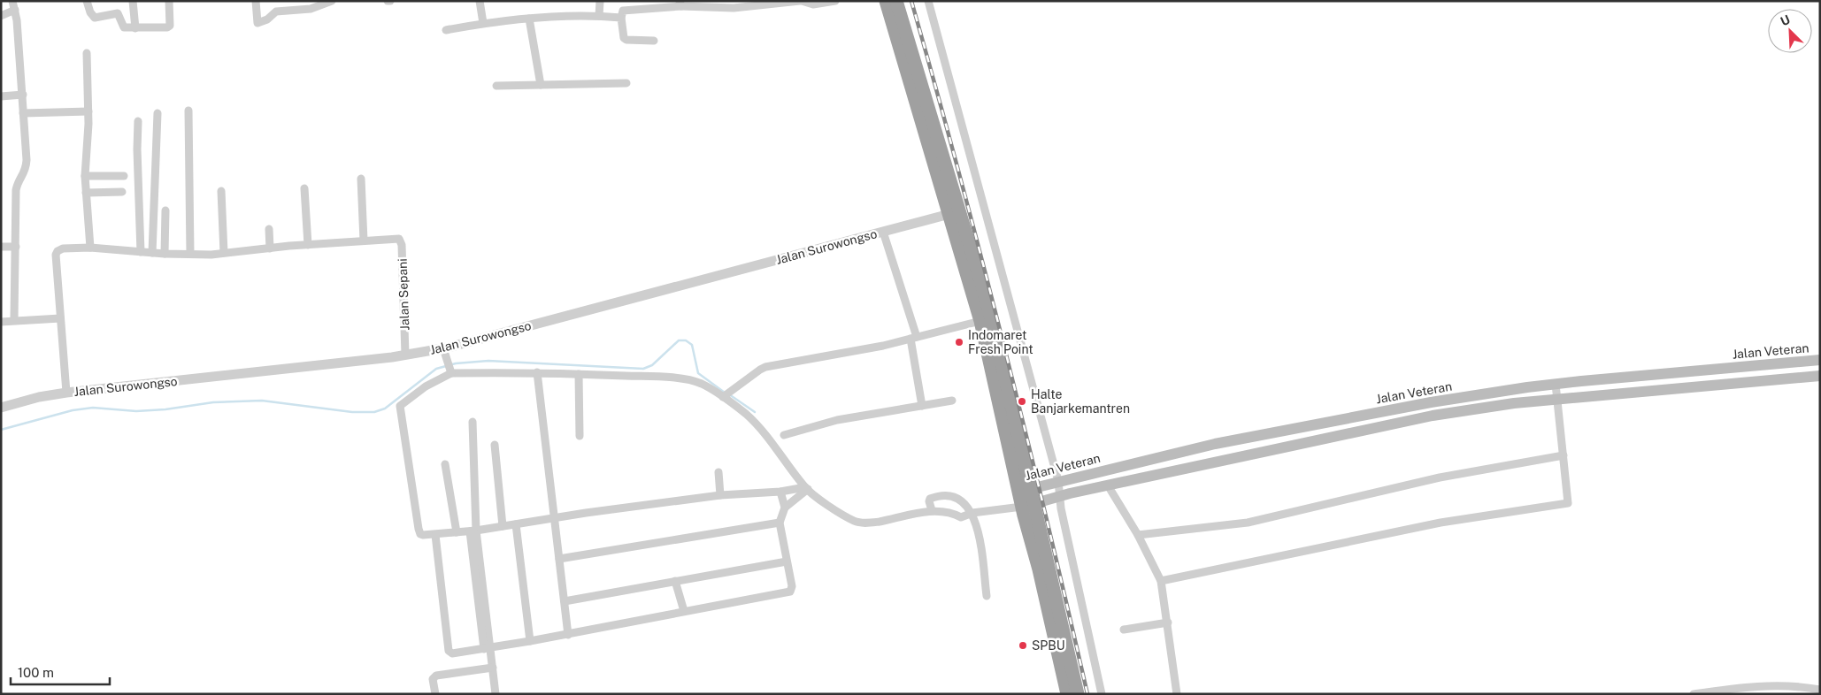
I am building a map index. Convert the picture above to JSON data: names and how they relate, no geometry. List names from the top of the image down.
{
  "streets": {
    "main road": ["Jalan Veteran"],
    "street": ["Jalan Surowongso", "Jalan Sepani"]
  },
  "crossings": [
    ["Jalan Surowongso", "Jalan Sepani"]
  ],
  "places": ["Indomaret Fresh Point", "Halte Banjarkemantren", "SPBU"],
  "scale_bar": "100 m",
  "north": "top left"
}
